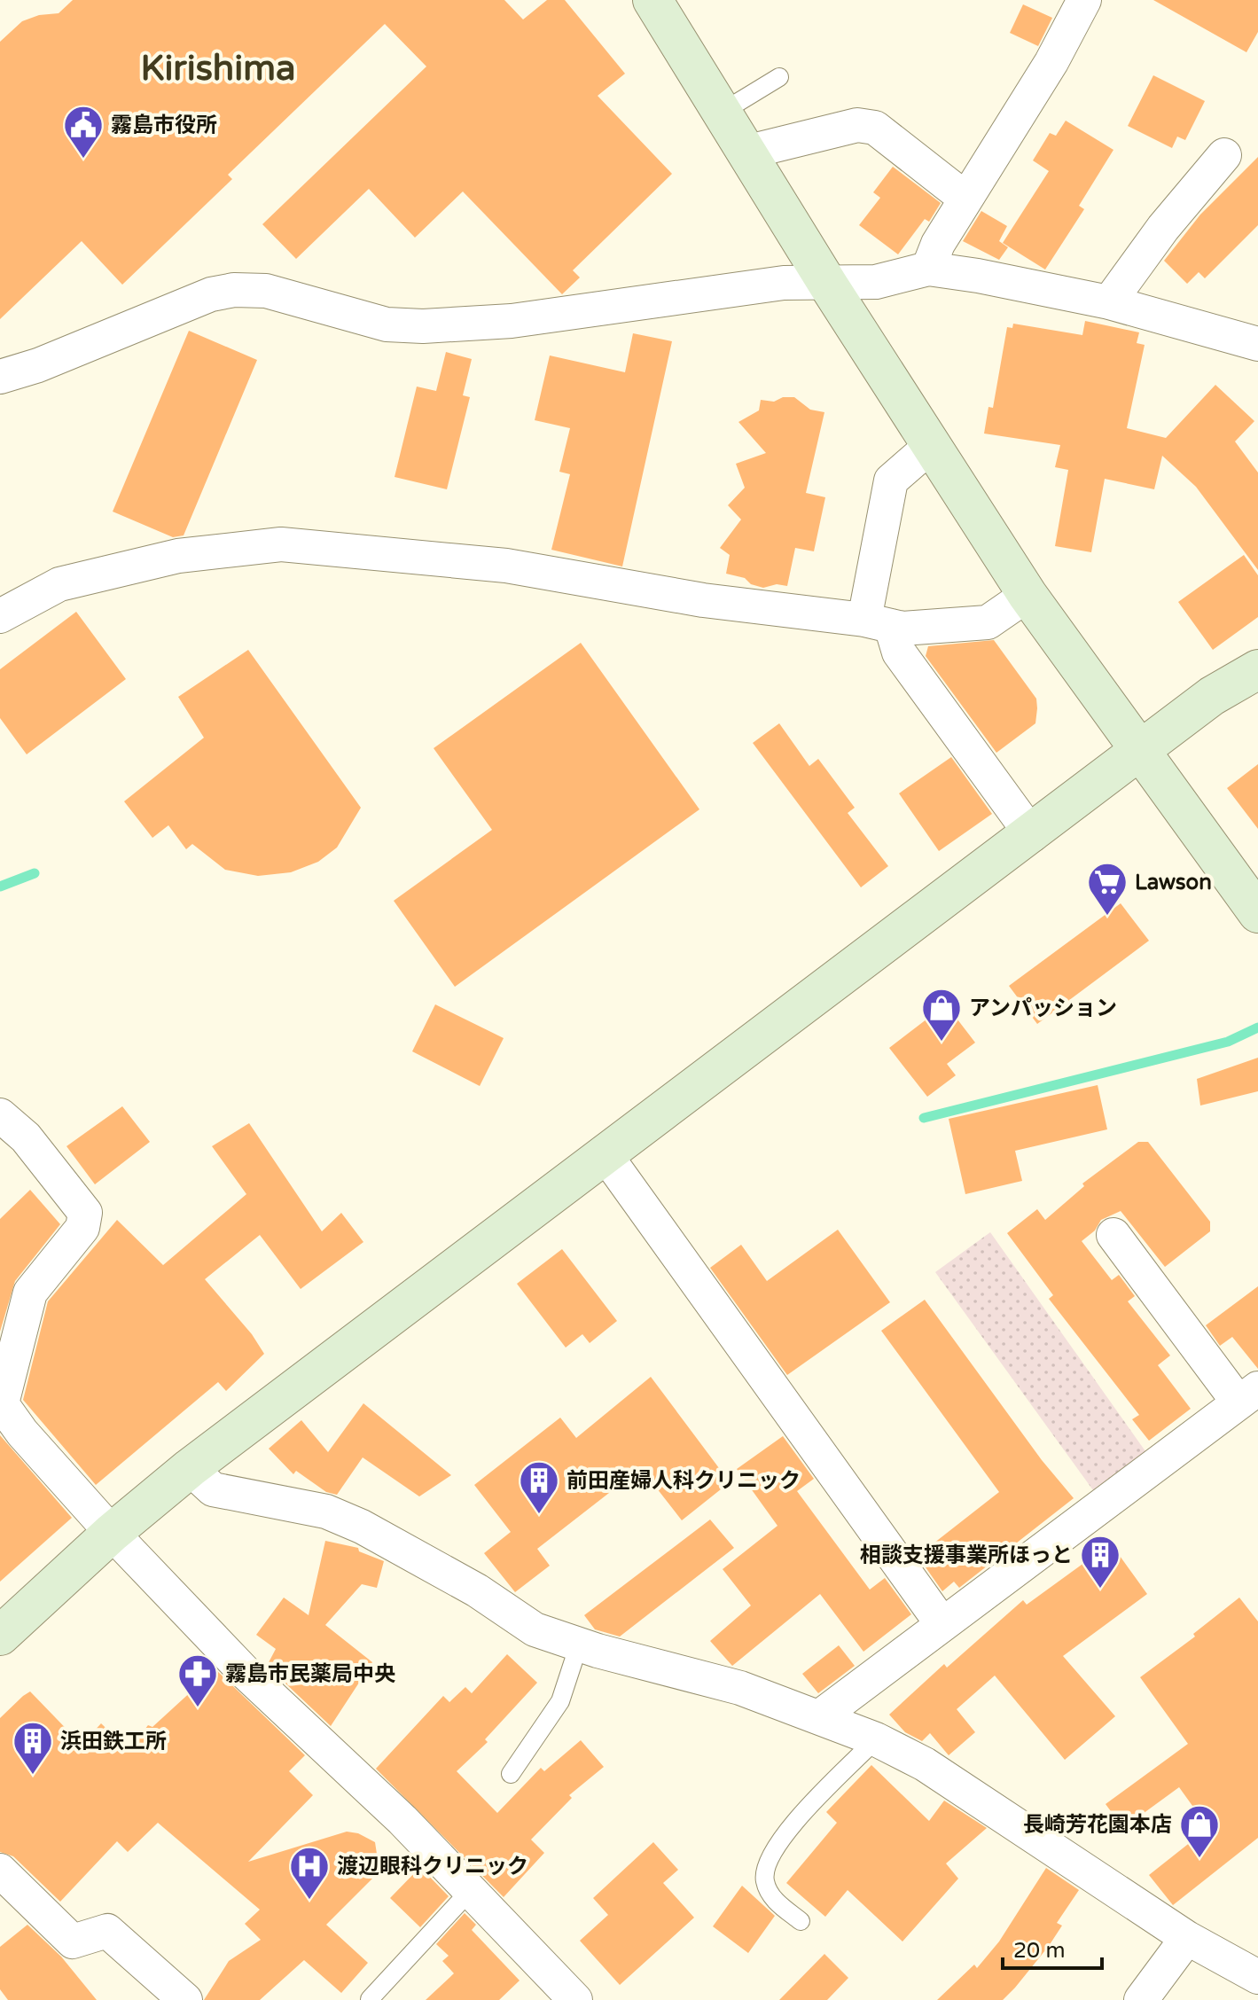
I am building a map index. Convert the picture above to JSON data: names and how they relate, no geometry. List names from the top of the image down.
{
  "districts": ["Kirishima"],
  "places": {
    "public building": ["霧島市役所"],
    "supermarket": ["Lawson"],
    "shop": ["アンパッション", "長崎芳花園本店"],
    "building": ["前田産婦人科クリニック", "相談支援事業所ほっと", "浜田鉄工所"],
    "pharmacy": ["霧島市民薬局中央"],
    "hospital": ["渡辺眼科クリニック"]
  },
  "scale_bar": "20 m"
}
